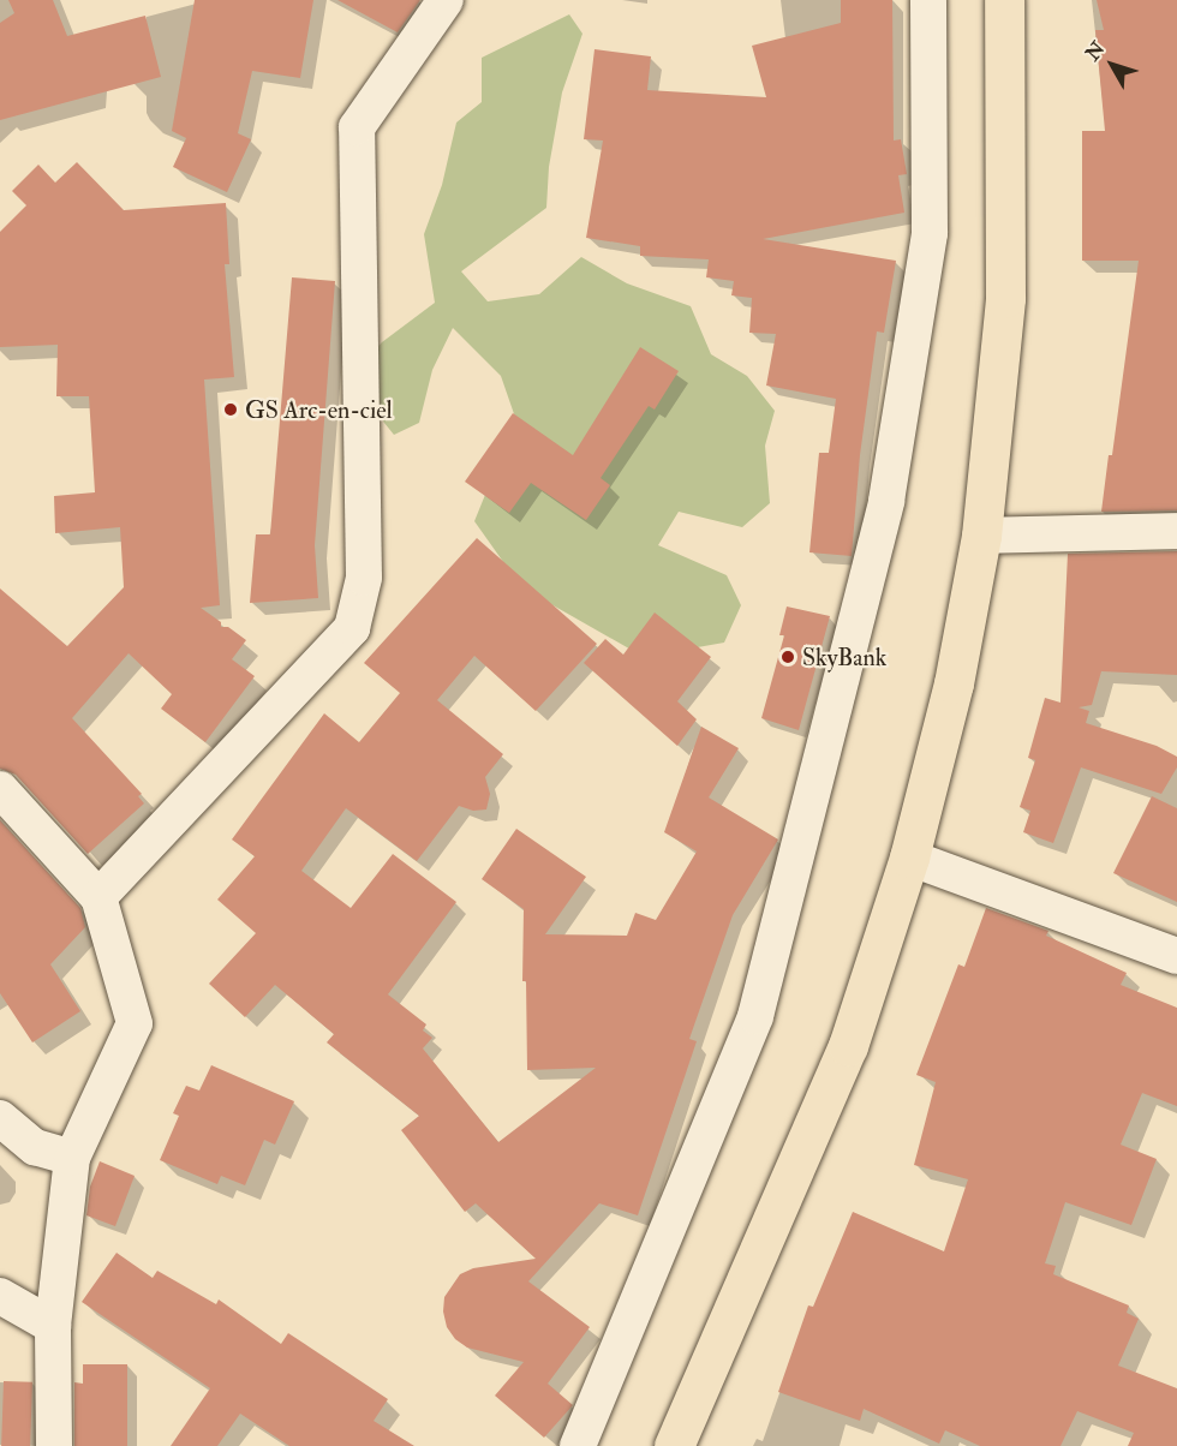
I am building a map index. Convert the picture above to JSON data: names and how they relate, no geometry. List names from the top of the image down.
{
  "places": ["GS Arc-en-ciel", "SkyBank"],
  "north": "top left"
}
